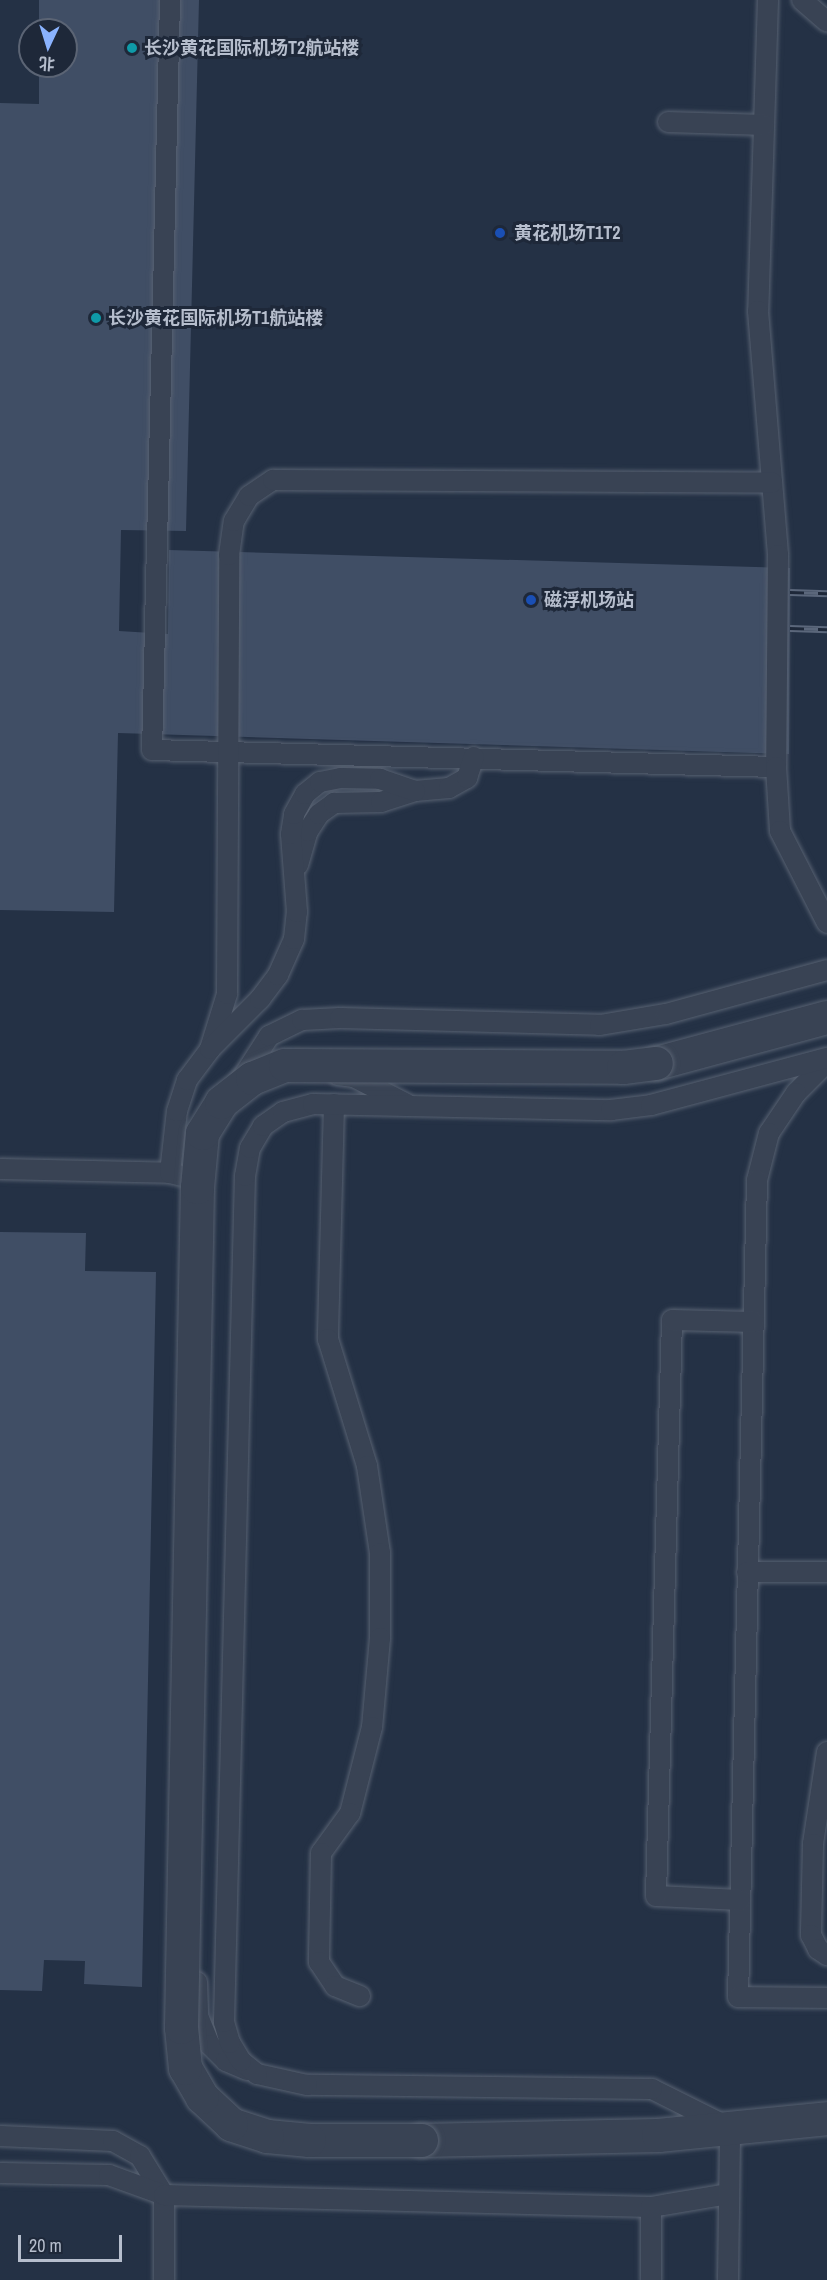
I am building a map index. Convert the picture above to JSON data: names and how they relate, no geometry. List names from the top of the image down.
{
  "places": [
    "长沙黄花国际机场T2航站楼",
    "黄花机场T1T2",
    "长沙黄花国际机场T1航站楼",
    "磁浮机场站"
  ],
  "scale_bar": "20 m",
  "north": "bottom"
}
